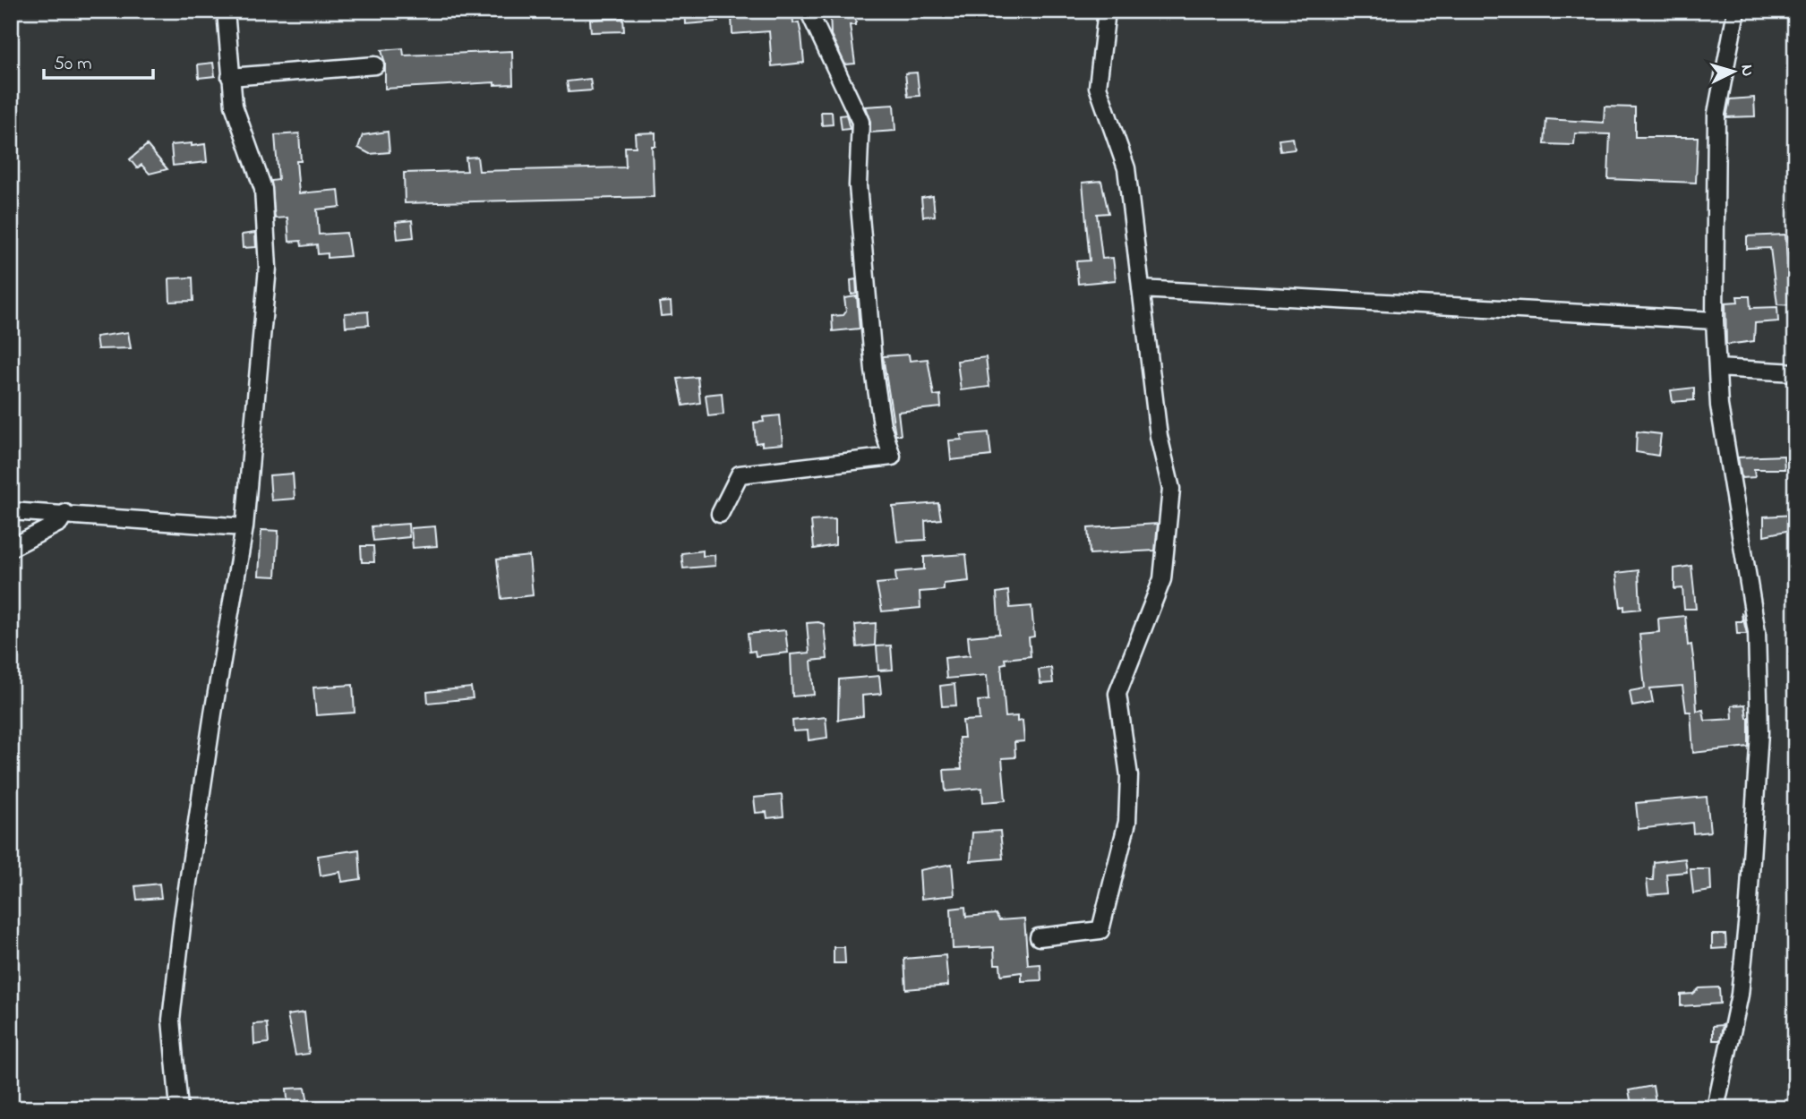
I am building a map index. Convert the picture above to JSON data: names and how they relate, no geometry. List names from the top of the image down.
{
  "scale_bar": "50 m",
  "north": "right"
}
